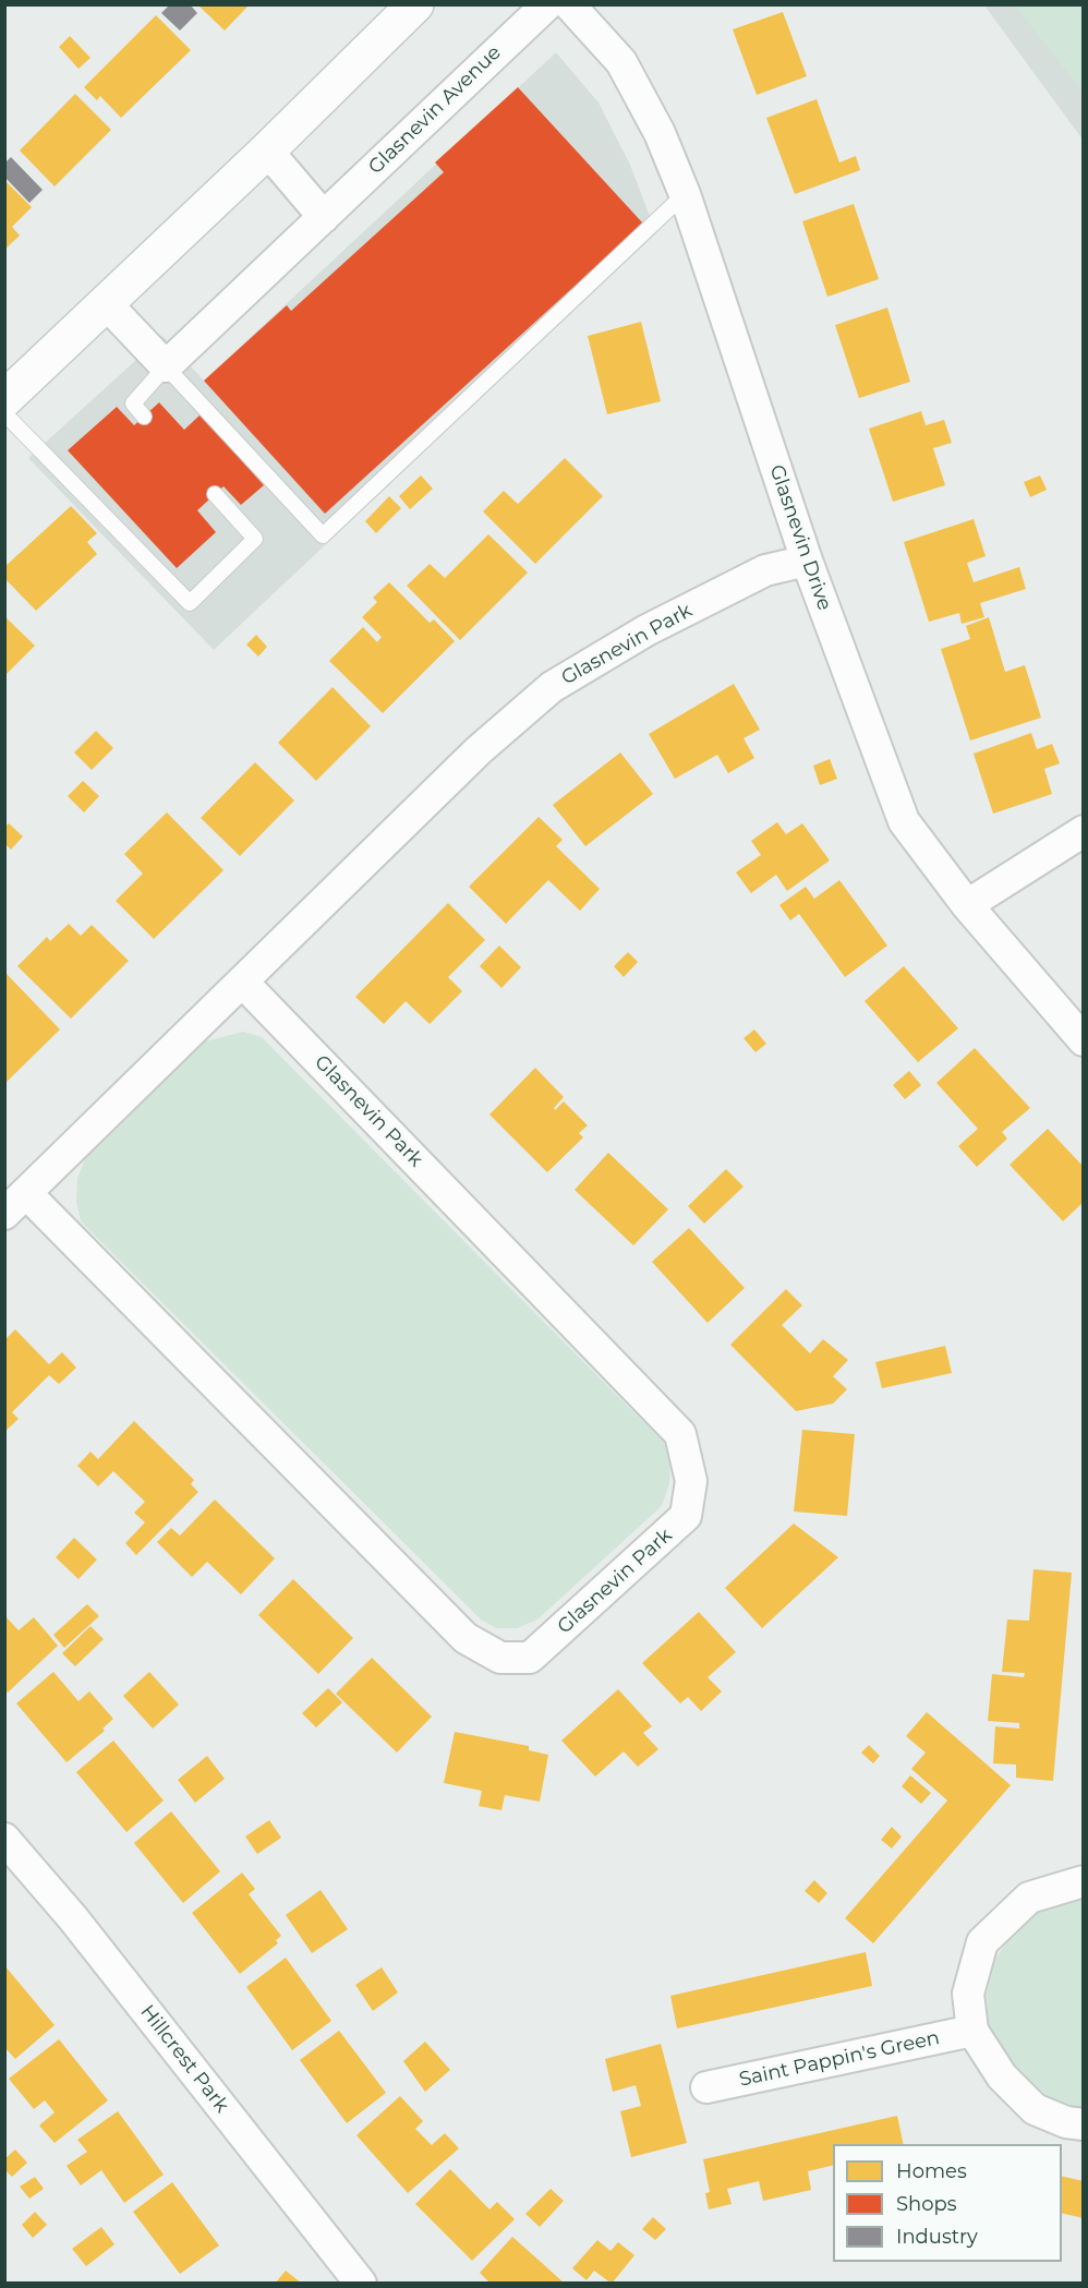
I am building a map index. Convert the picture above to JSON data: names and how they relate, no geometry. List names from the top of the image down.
{
  "streets": {
    "street": [
      "Glasnevin Avenue",
      "Glasnevin Drive",
      "Glasnevin Park",
      "Hillcrest Park",
      "Saint Pappin's Green"
    ]
  },
  "crossings": [
    ["Glasnevin Drive", "Glasnevin Park"]
  ],
  "legend": ["Homes", "Shops", "Industry"]
}
